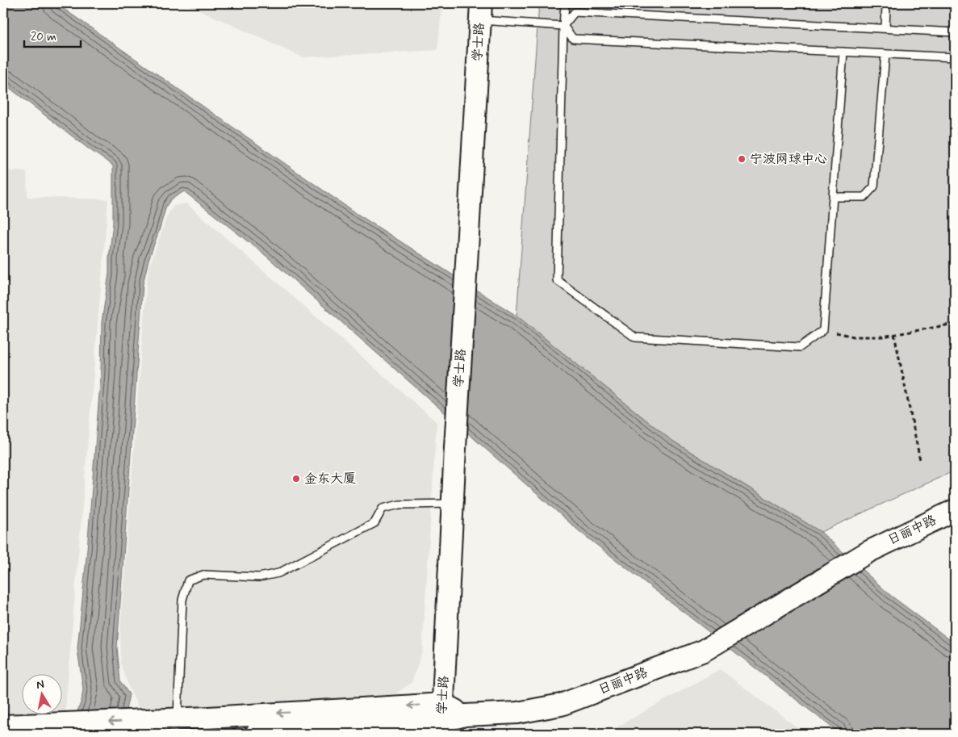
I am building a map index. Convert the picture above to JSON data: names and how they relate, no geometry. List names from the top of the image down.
{
  "streets": {
    "main road": ["学士路", "日丽中路"]
  },
  "crossings": [
    ["学士路", "日丽中路"]
  ],
  "places": ["宁波网球中心", "金东大厦"],
  "scale_bar": "20 m",
  "north": "top"
}
